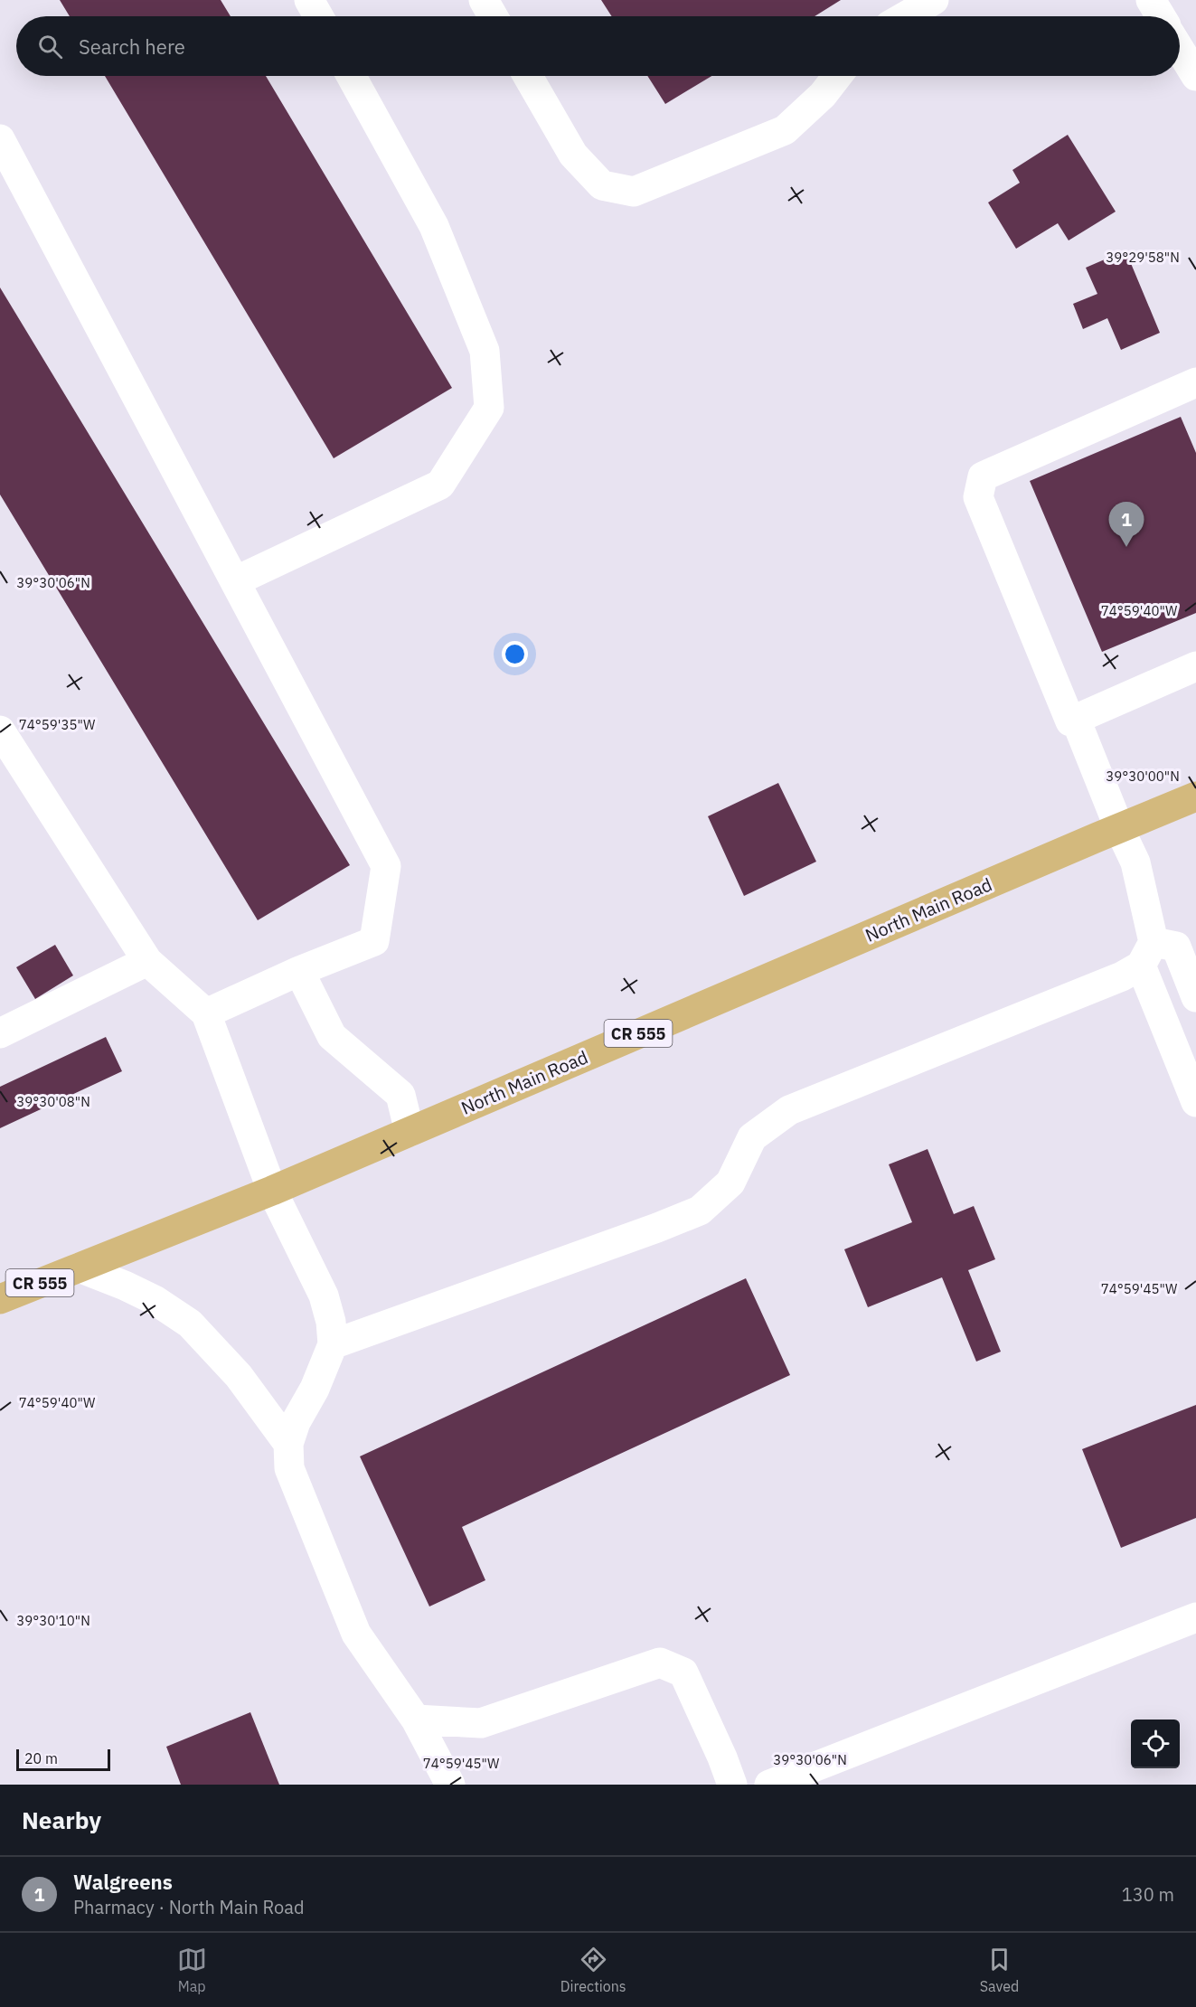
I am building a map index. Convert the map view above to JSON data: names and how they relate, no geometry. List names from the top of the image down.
{
  "streets": {
    "main road": ["North Main Road", "CR 555"]
  },
  "scale_bar": "20 m",
  "page": {
    "search": "Search here",
    "pins": "1",
    "scale": "20 m",
    "heading": "Nearby",
    "list": [
      {
        "mark": "1",
        "name": "Walgreens",
        "note": "Pharmacy · North Main Road",
        "value": "130 m"
      }
    ],
    "nav": ["Map", "Directions", "Saved"]
  },
  "coordinates": [
    "39°29'58\"N",
    "39°30'06\"N",
    "74°59'40\"W",
    "74°59'35\"W",
    "39°30'00\"N",
    "39°30'08\"N",
    "74°59'45\"W",
    "39°30'10\"N"
  ]
}
